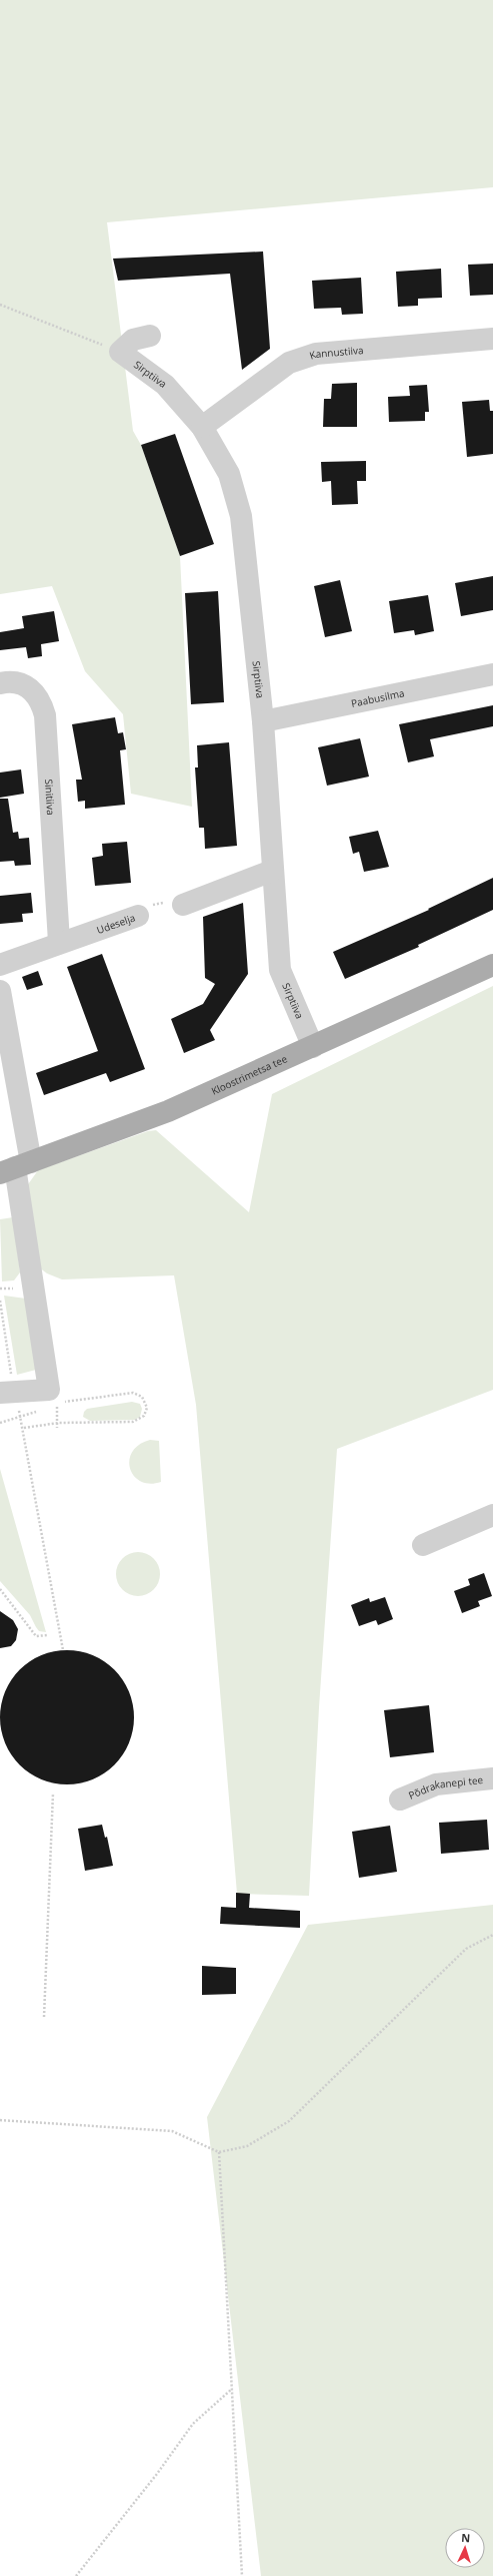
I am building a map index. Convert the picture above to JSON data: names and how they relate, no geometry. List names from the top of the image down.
{
  "streets": {
    "main road": ["Kloostrimetsa tee"],
    "street": [
      "Kannustiiva",
      "Sirptiiva",
      "Paabusilma",
      "Sinitiiva",
      "Udeselja",
      "Põdrakanepi tee"
    ]
  },
  "crossings": [
    ["Kannustiiva", "Sirptiiva"],
    ["Sirptiiva", "Paabusilma"],
    ["Sirptiiva", "Kloostrimetsa tee"],
    ["Sinitiiva", "Udeselja"]
  ],
  "north": "top"
}
